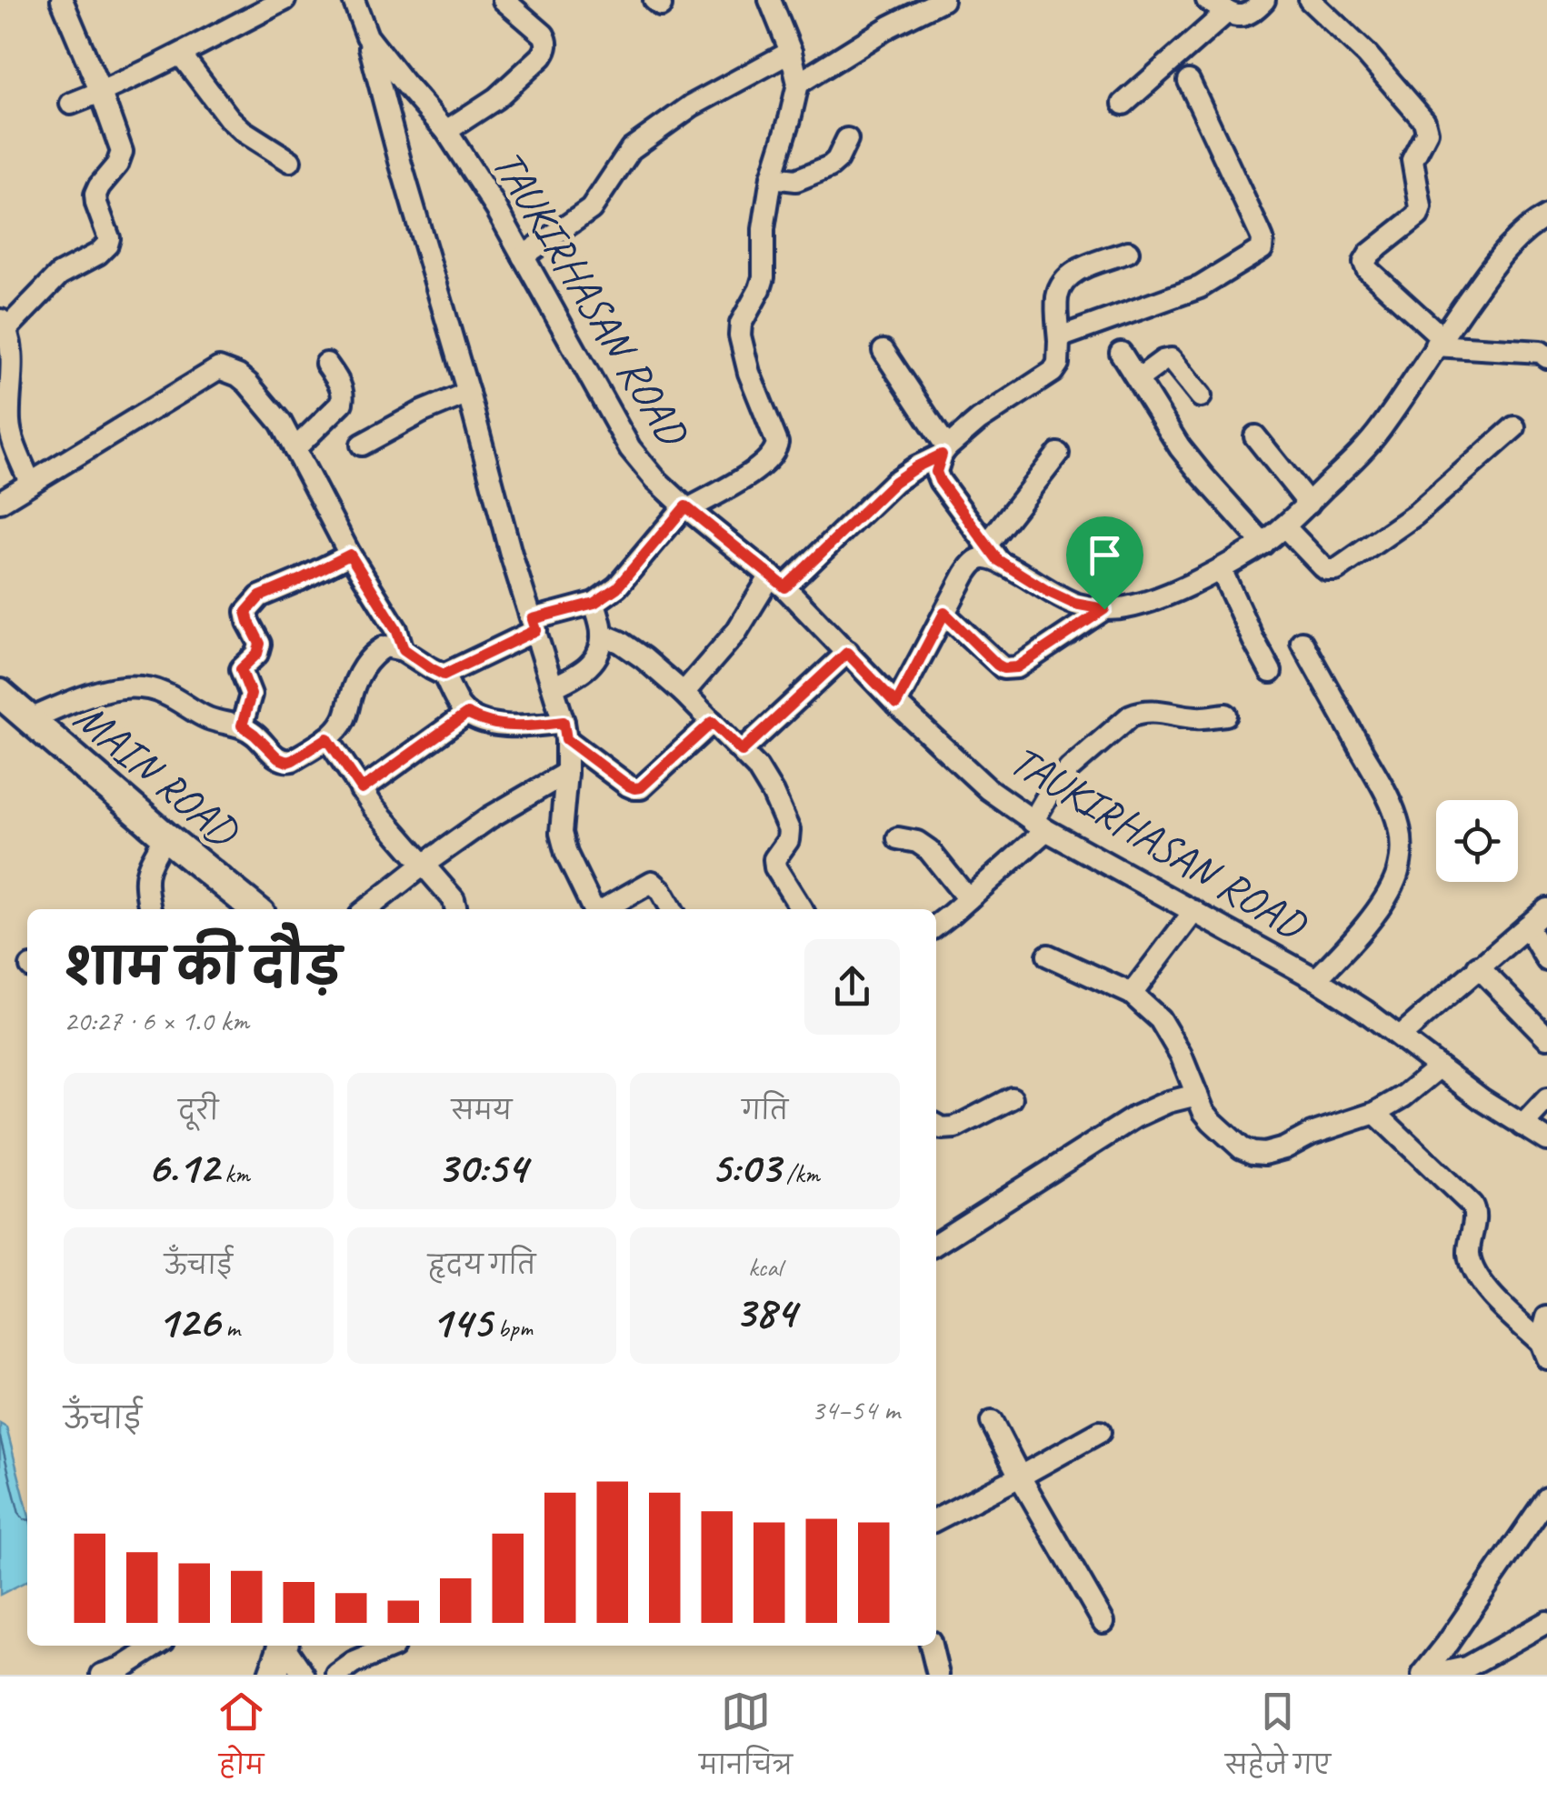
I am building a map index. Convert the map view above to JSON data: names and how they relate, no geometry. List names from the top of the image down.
{
  "streets": {
    "main road": ["MAIN ROAD"],
    "street": ["TAUKIRHASAN ROAD"]
  },
  "page": {
    "heading": ["शाम की दौड़", "20:27 · 6 × 1.0 km"],
    "stats": [
      ["दूरी", "6.12 km"],
      ["समय", "30:54"],
      ["गति", "5:03 /km"],
      ["ऊँचाई", "126 m"],
      ["हृदय गति", "145 bpm"],
      ["kcal", "384"]
    ],
    "chart": ["ऊँचाई", "34–54 m"],
    "tabs": ["होम", "मानचित्र", "सहेजे गए"]
  }
}
